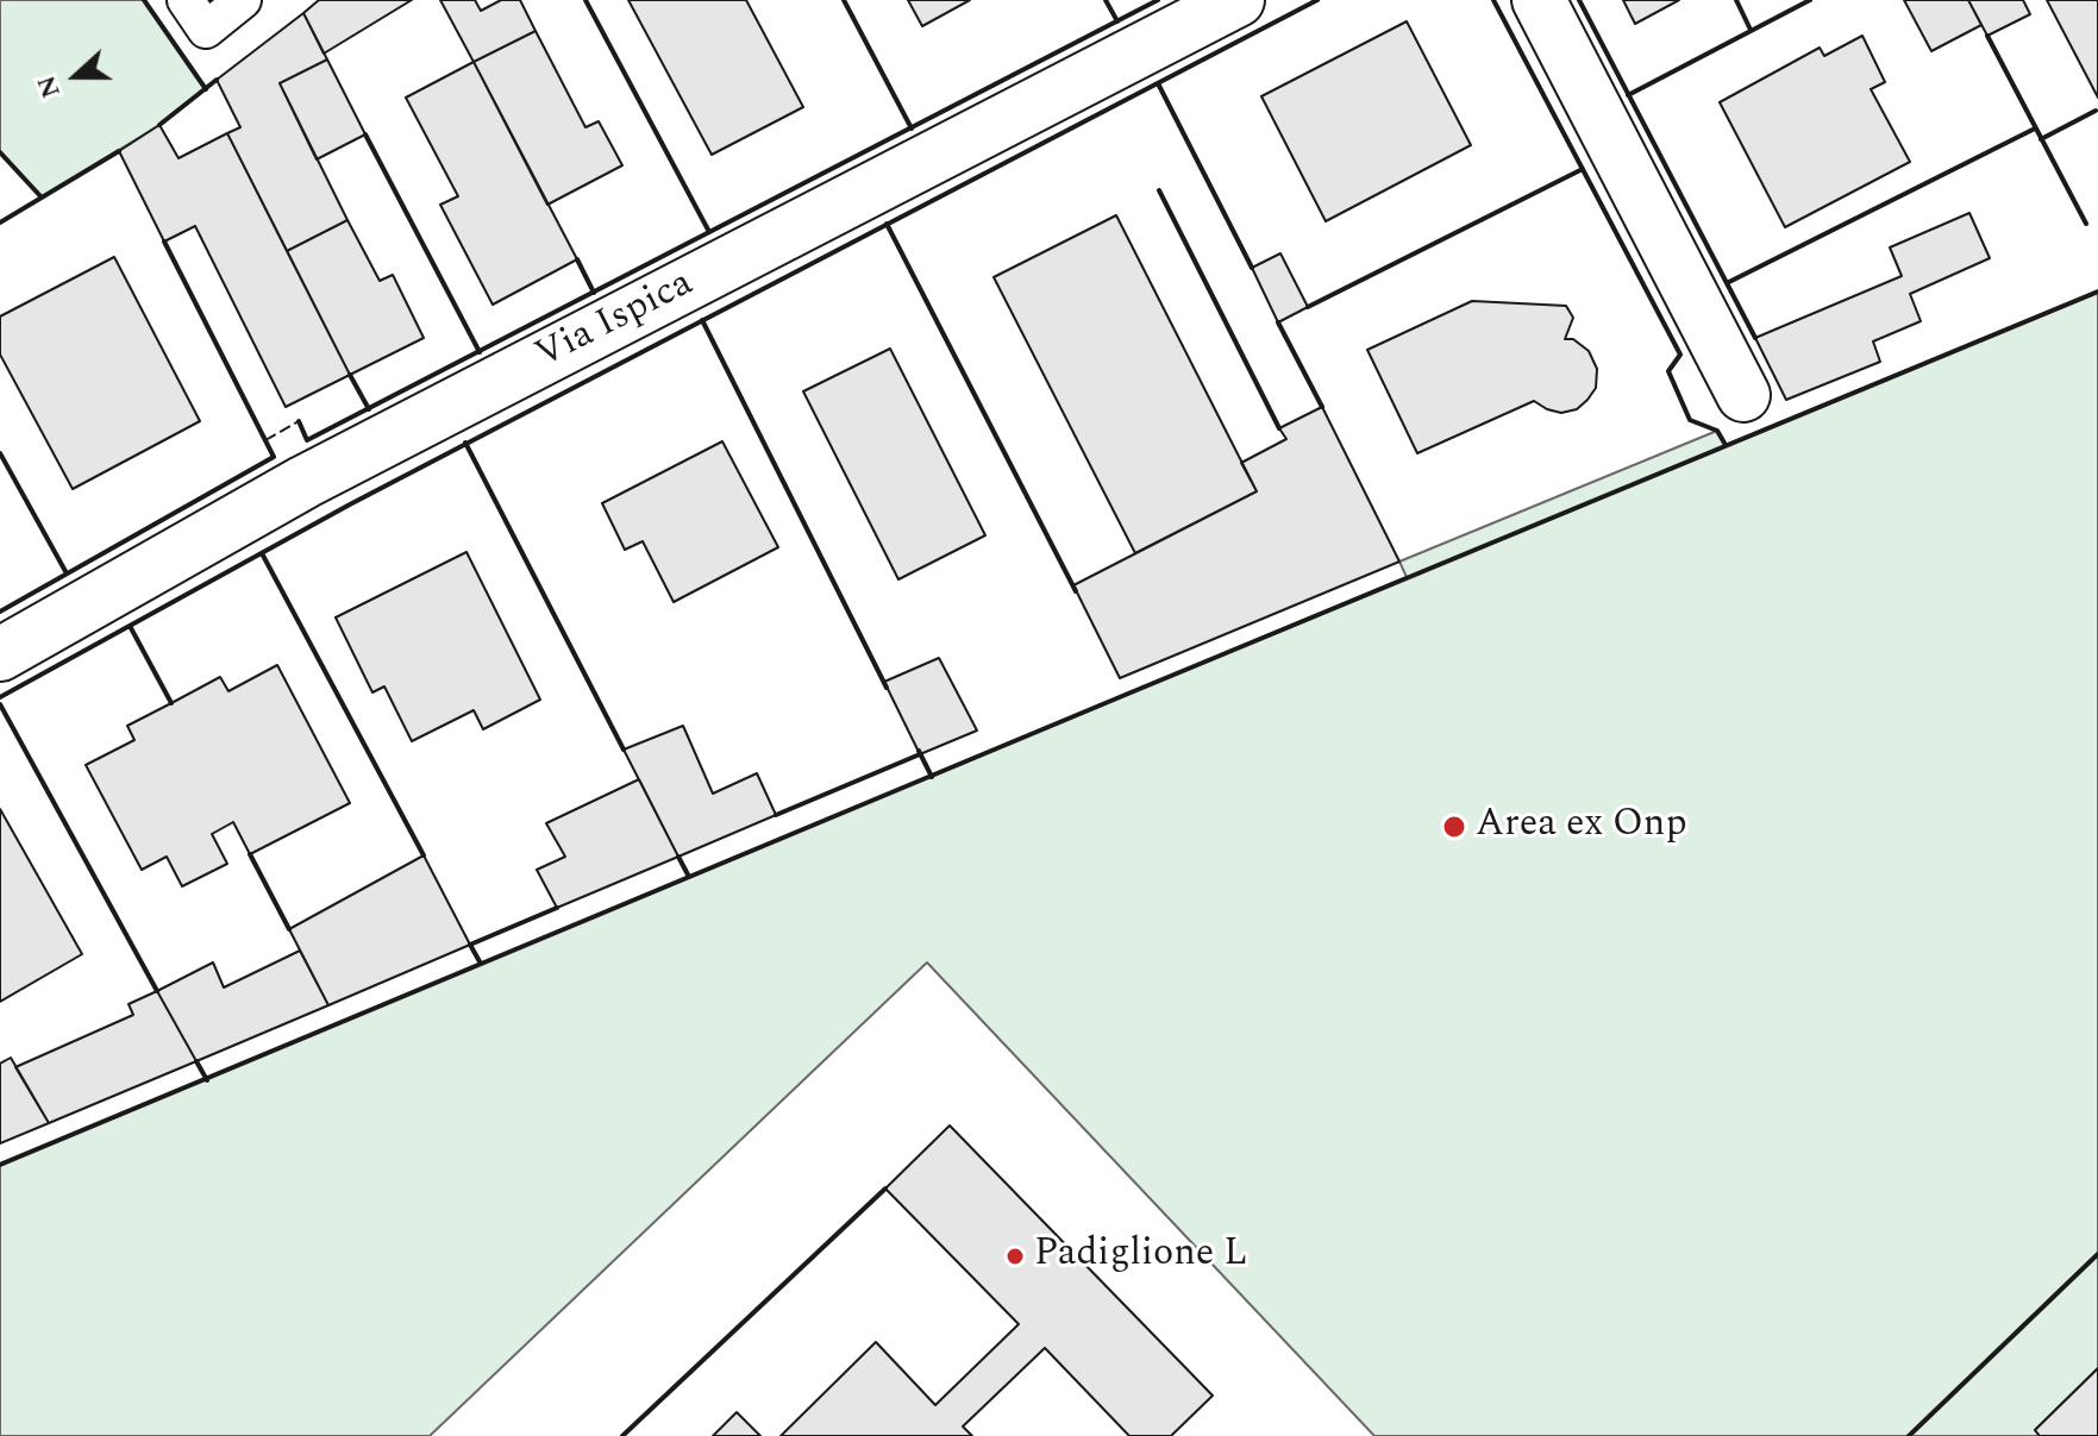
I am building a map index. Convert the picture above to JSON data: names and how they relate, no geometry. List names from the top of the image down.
{
  "streets": {
    "street": ["Via Ispica"]
  },
  "places": ["Area ex Onp", "Padiglione L"],
  "north": "left"
}
